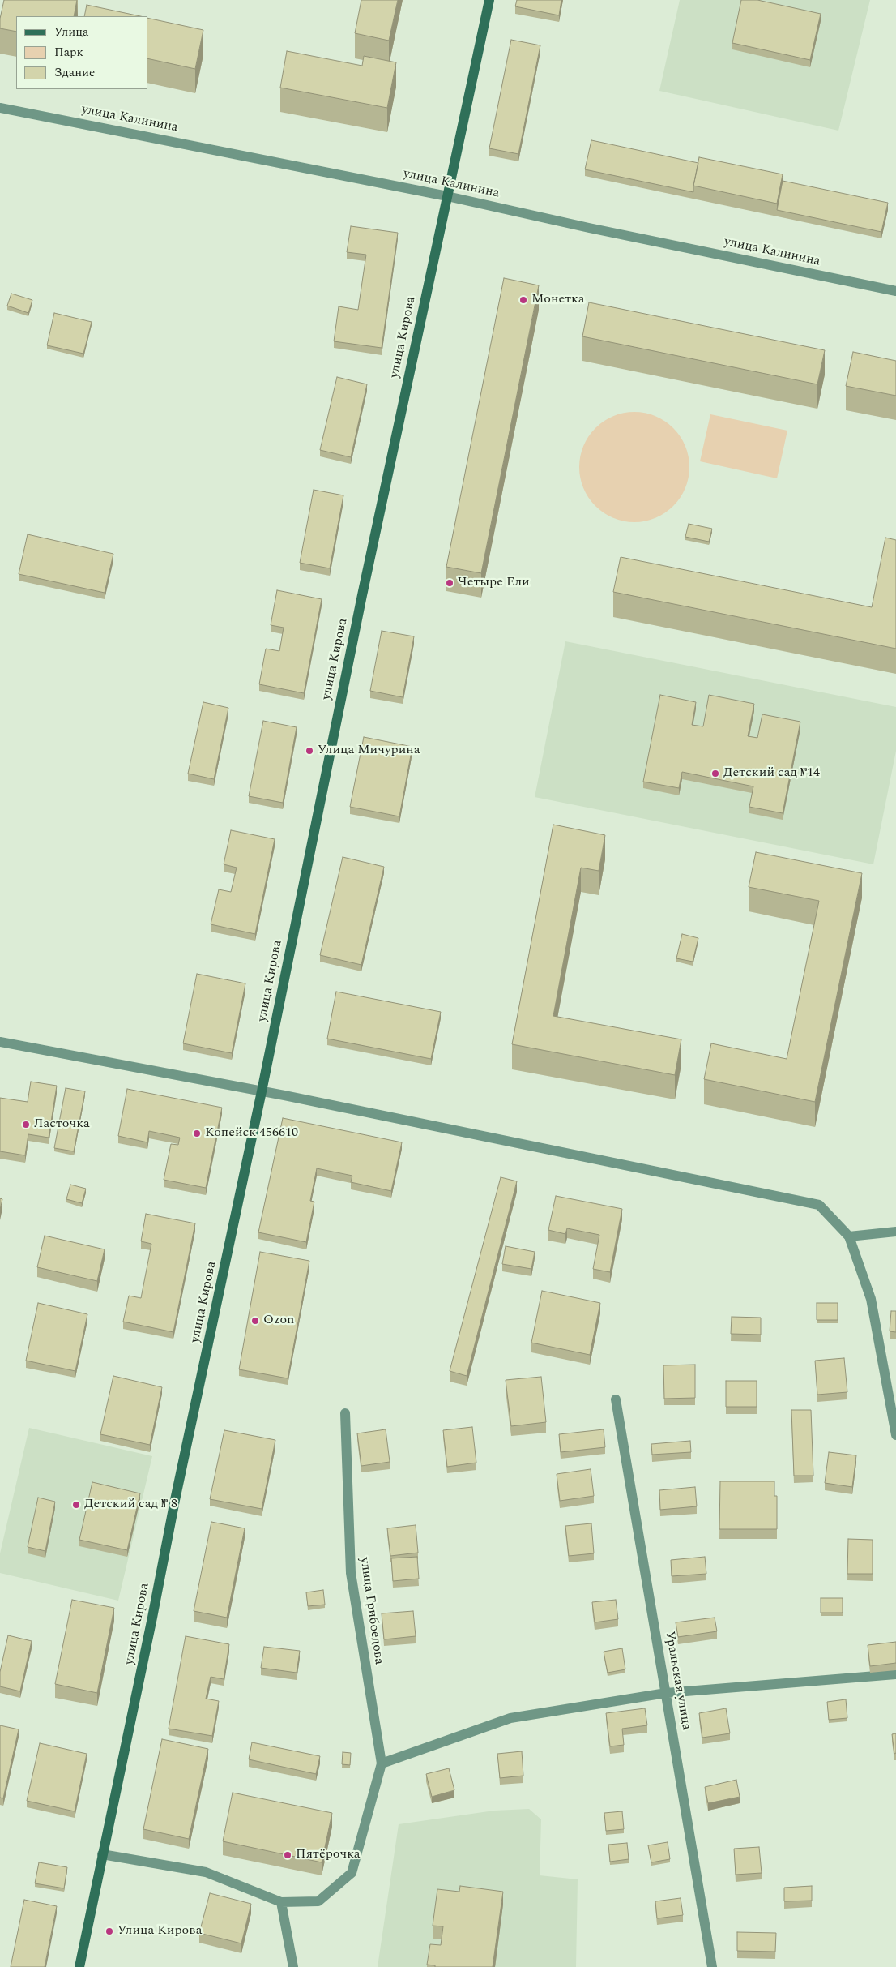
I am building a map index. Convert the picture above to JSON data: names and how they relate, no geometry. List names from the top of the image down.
{
  "streets": {
    "main road": ["улица Кирова"],
    "street": ["улица Калинина", "улица Грибоедова", "Уральская улица"]
  },
  "crossings": [
    ["улица Калинина", "улица Кирова"]
  ],
  "places": [
    "Монетка",
    "Четыре Ели",
    "Улица Мичурина",
    "Детский сад №14",
    "Ласточка",
    "Копейск 456610",
    "Ozon",
    "Детский сад № 8",
    "Пятёрочка",
    "Улица Кирова"
  ],
  "legend": ["Улица", "Парк", "Здание"]
}
